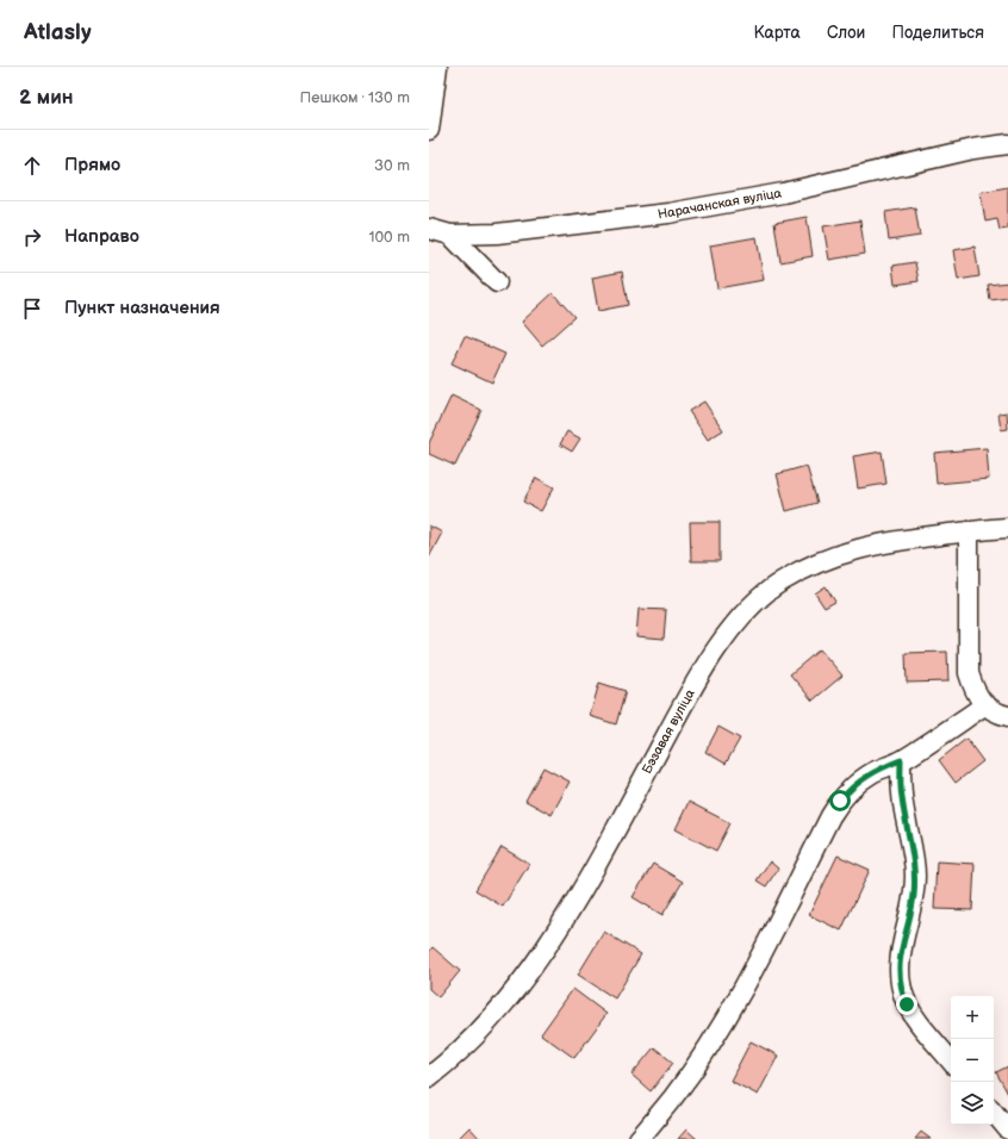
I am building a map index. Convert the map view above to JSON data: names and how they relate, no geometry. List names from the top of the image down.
{
  "streets": {
    "street": ["Нарачанская вуліца", "Бэзавая вуліца"]
  },
  "page": {
    "header": "Atlasly",
    "nav": ["Карта", "Слои", "Поделиться"],
    "heading": ["2 мин", "Пешком · 130 m"],
    "list": [
      ["Прямо", "30 m"],
      ["Направо", "100 m"],
      "Пункт назначения"
    ],
    "map_buttons": ["+", "−"]
  }
}
